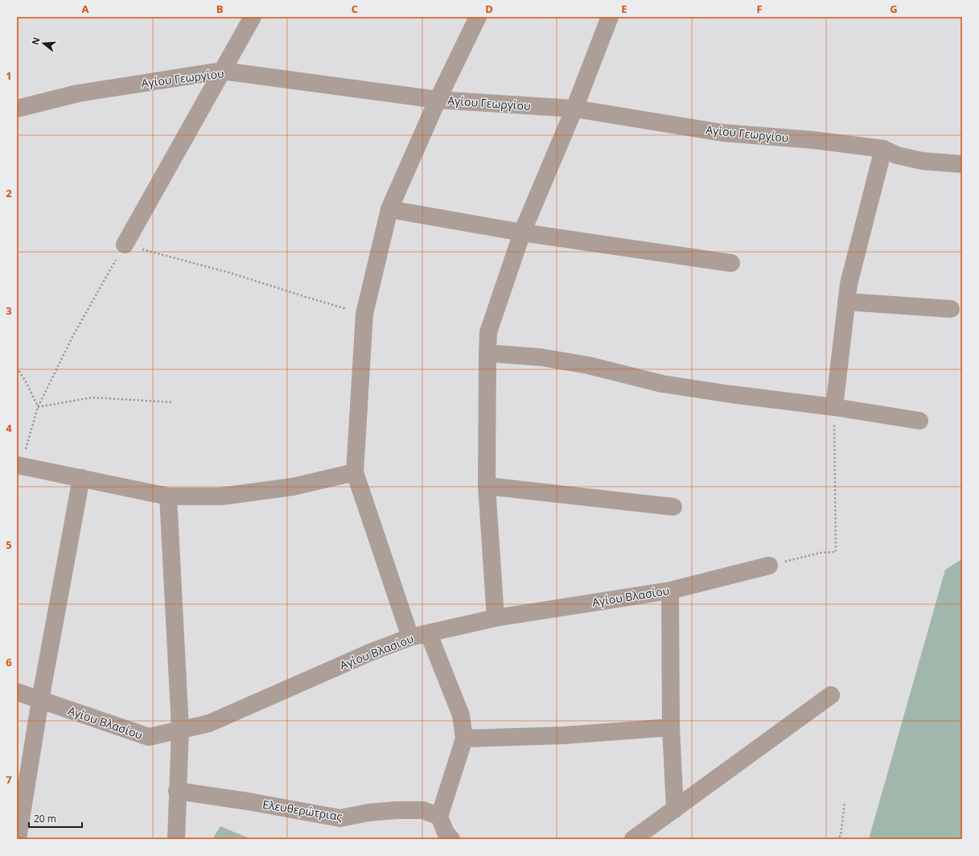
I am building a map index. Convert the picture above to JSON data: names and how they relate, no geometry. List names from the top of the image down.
{
  "streets": {
    "street": ["Αγίου Γεωργίου", "Αγίου Βλασίου", "Ελευθερώτριας"]
  },
  "scale_bar": "20 m",
  "north": "left",
  "grid": {
    "columns": [
      "A",
      "B",
      "C",
      "D",
      "E",
      "F",
      "G"
    ],
    "rows": [
      "1",
      "2",
      "3",
      "4",
      "5",
      "6",
      "7"
    ]
  }
}
